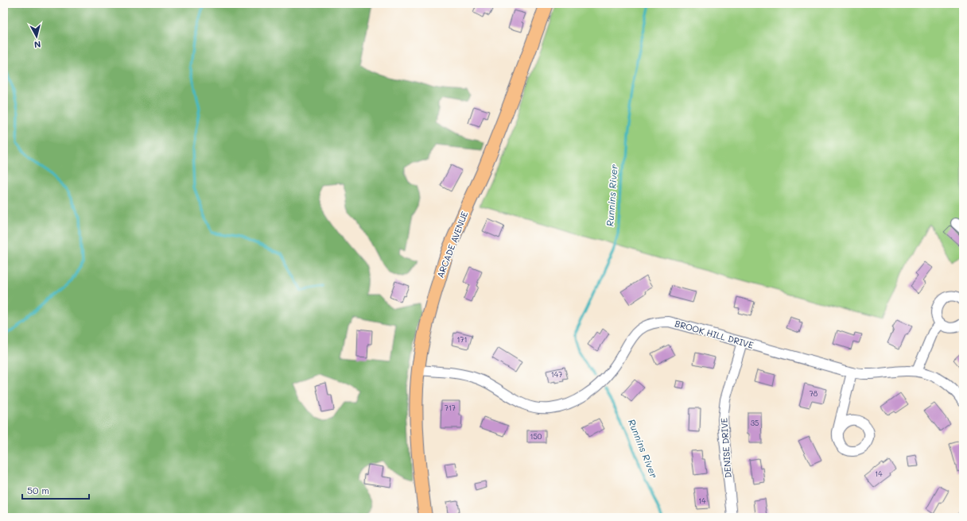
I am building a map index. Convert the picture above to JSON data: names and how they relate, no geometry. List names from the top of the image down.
{
  "streets": {
    "main road": ["ARCADE AVENUE"],
    "street": ["BROOK HILL DRIVE", "DENISE DRIVE"]
  },
  "crossings": [
    ["ARCADE AVENUE", "BROOK HILL DRIVE"],
    ["BROOK HILL DRIVE", "DENISE DRIVE"]
  ],
  "water": ["Runnins River"],
  "house_numbers": [
    "171",
    "147",
    "78",
    "717",
    "35",
    "150",
    "14",
    "14"
  ],
  "scale_bar": "50 m",
  "north": "bottom"
}
